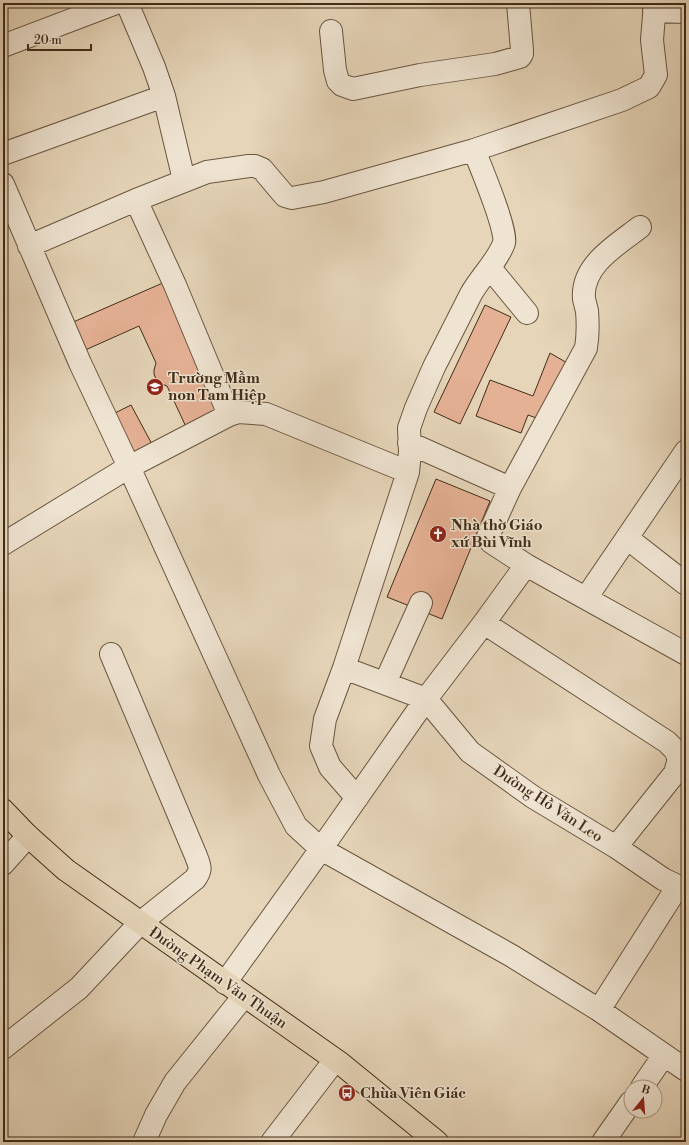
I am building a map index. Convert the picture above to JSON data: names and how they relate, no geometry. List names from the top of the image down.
{
  "streets": {
    "main road": ["Đường Phạm Văn Thuận"],
    "street": ["Đường Hồ Văn Leo"]
  },
  "places": {
    "school or university": ["Trường Mầm non Tam Hiệp"],
    "church": ["Nhà thờ Giáo xứ Bùi Vĩnh"],
    "bus stop": ["Chùa Viên Giác"]
  },
  "scale_bar": "20 m",
  "north": "top"
}
